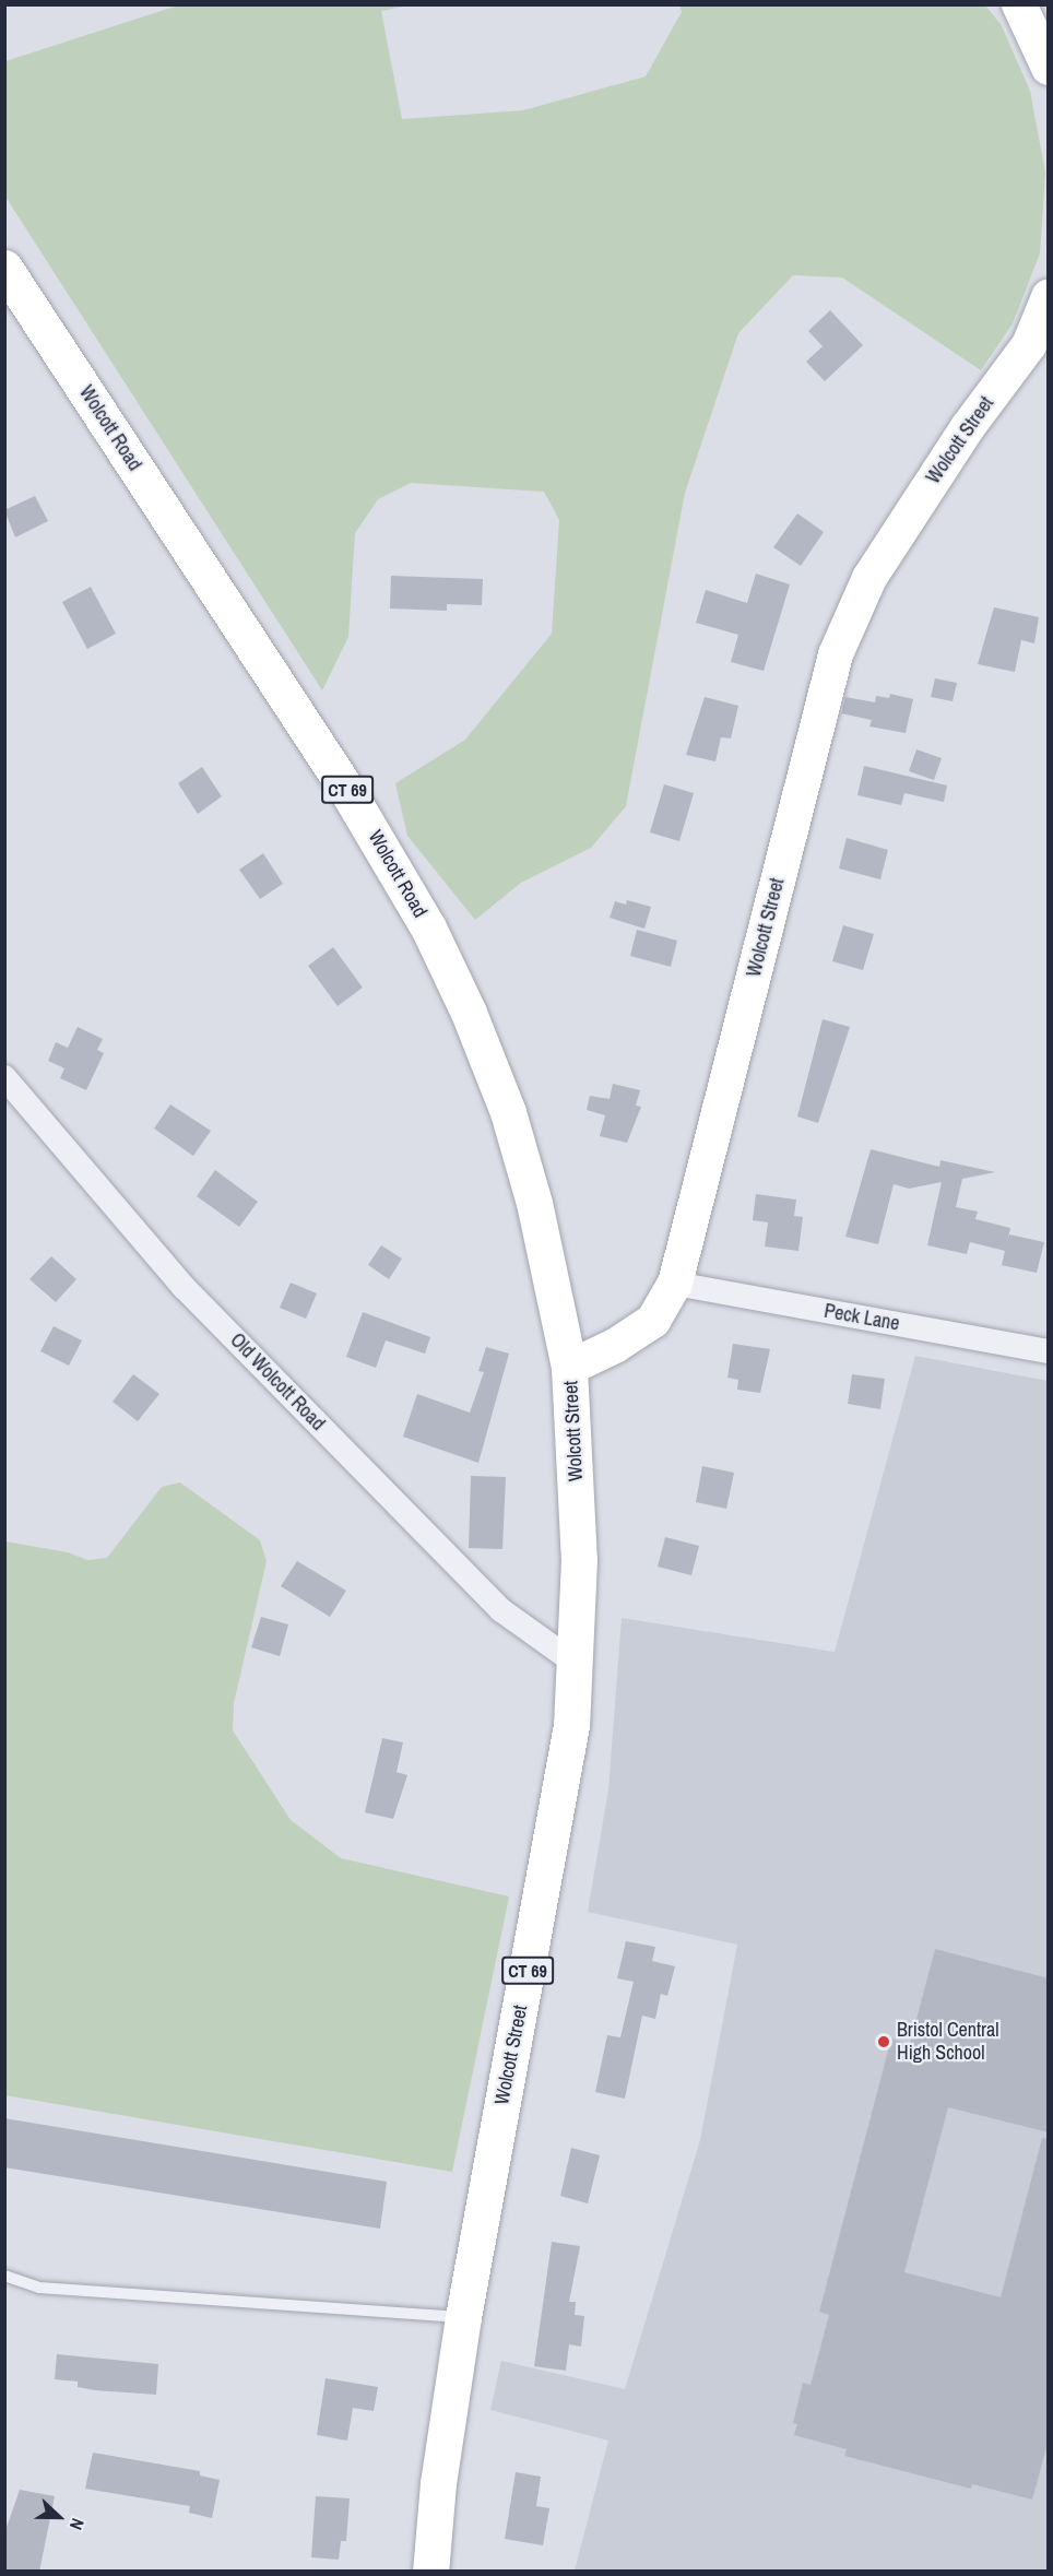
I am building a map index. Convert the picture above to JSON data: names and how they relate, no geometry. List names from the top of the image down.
{
  "streets": {
    "main road": ["Wolcott Road", "Wolcott Street", "CT 69"],
    "street": ["Peck Lane", "Old Wolcott Road"]
  },
  "crossings": [
    ["Wolcott Road", "Wolcott Street"],
    ["Wolcott Street", "Peck Lane"],
    ["Wolcott Street", "Old Wolcott Road"]
  ],
  "places": ["Bristol Central High School"],
  "north": "right"
}
